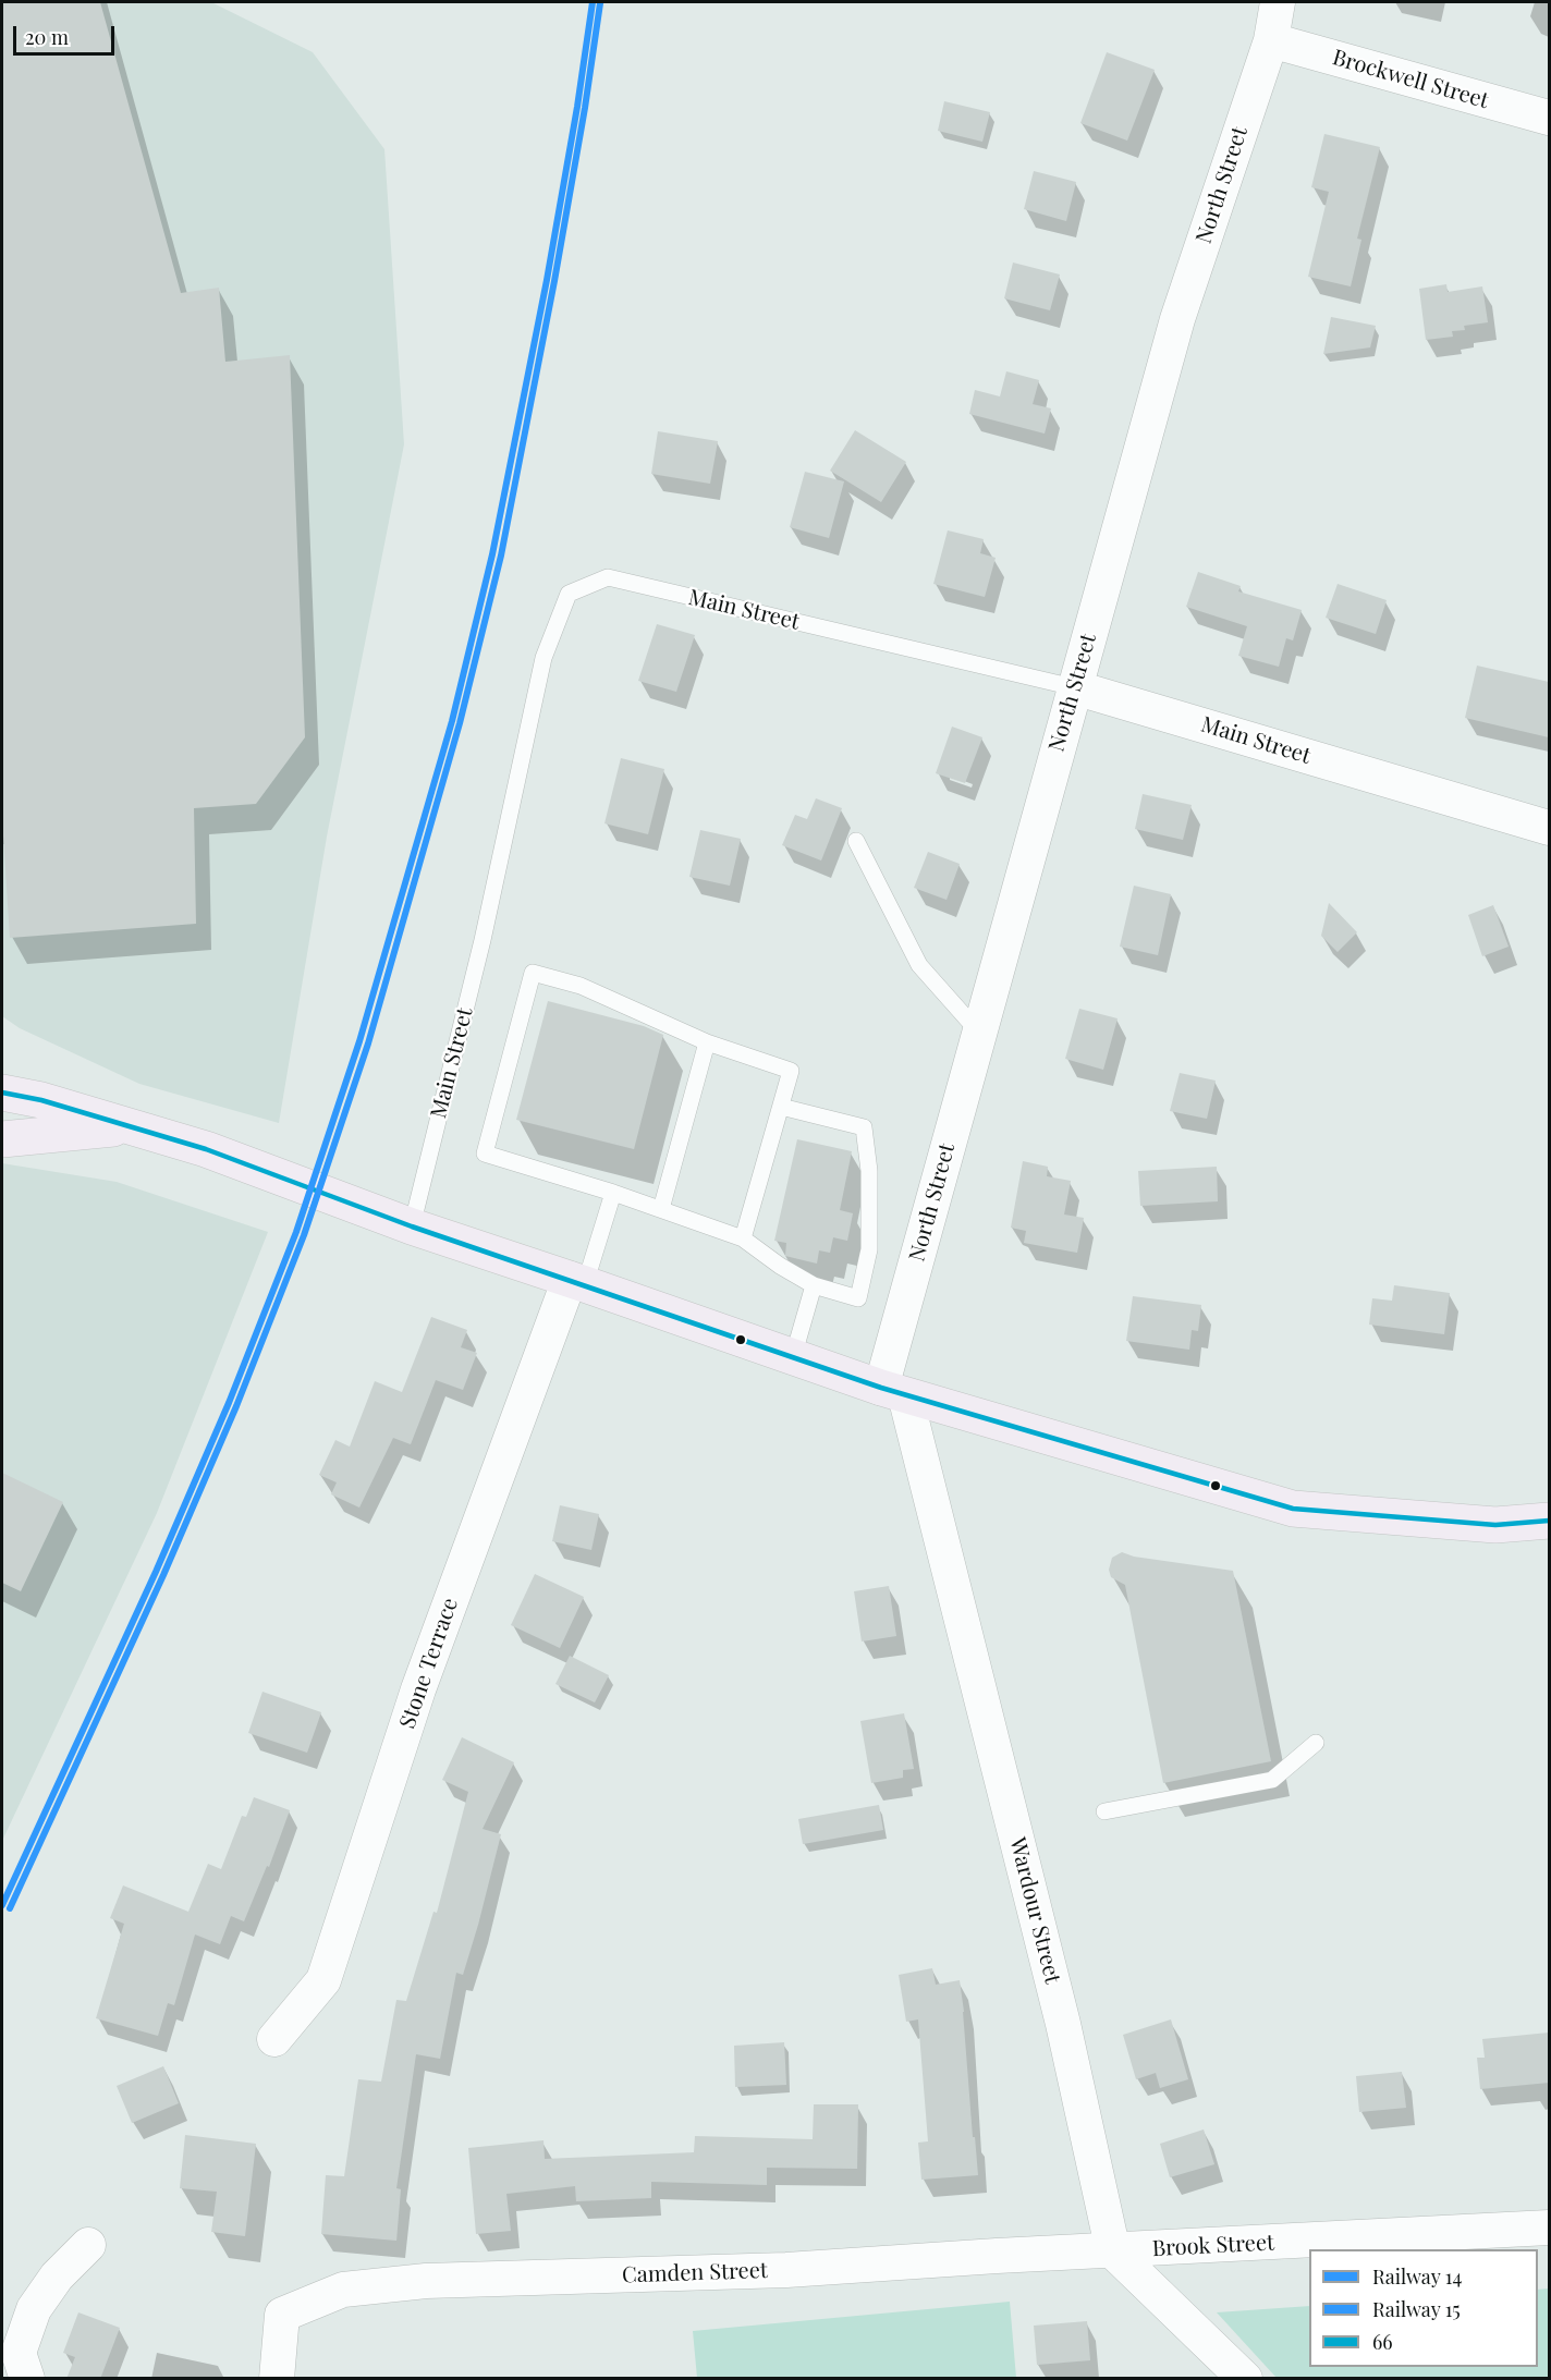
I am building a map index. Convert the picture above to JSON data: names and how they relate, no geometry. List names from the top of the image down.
{
  "streets": {
    "street": [
      "Brockwell Street",
      "North Street",
      "Main Street",
      "Stone Terrace",
      "Wardour Street",
      "Brook Street",
      "Camden Street"
    ]
  },
  "crossings": [
    ["Brockwell Street", "North Street"],
    ["North Street", "Main Street"],
    ["North Street", "Wardour Street"],
    ["Wardour Street", "Brook Street"],
    ["Wardour Street", "Camden Street"],
    ["Brook Street", "Camden Street"]
  ],
  "lines": ["rail line 14", "rail line 15", "transit line 66"],
  "legend": ["Railway 14", "Railway 15", "66"],
  "scale_bar": "20 m"
}
